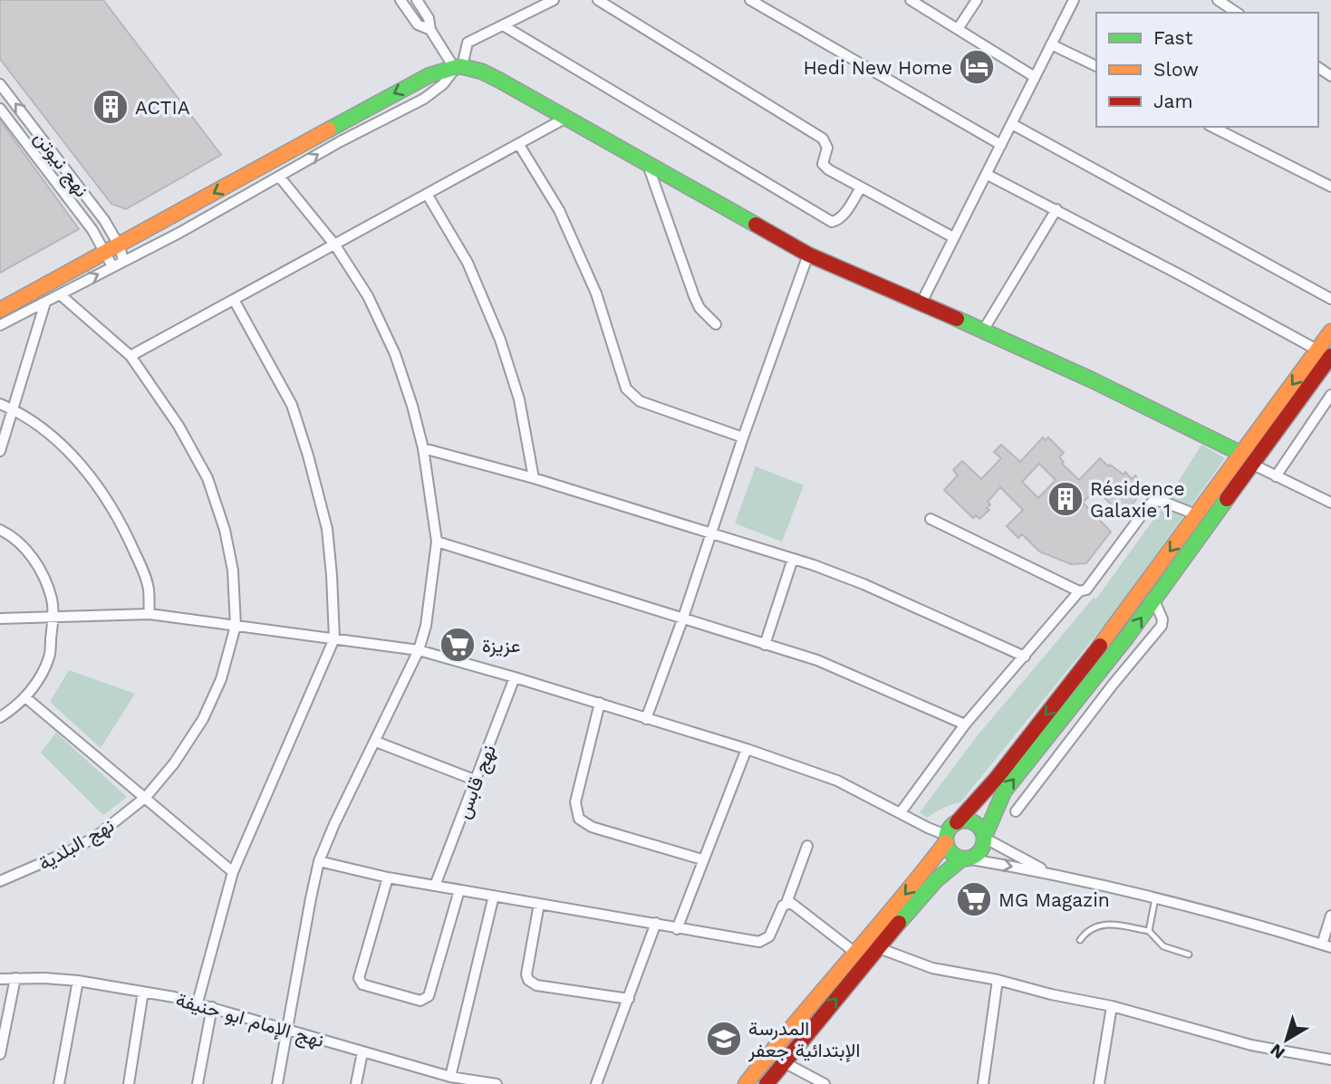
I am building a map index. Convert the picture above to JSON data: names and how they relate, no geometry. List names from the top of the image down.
{
  "streets": {
    "street": [
      "نهج نيوتن",
      "نهج قابس",
      "نهج البلدية",
      "نهج الإمام ابو حنيفة"
    ]
  },
  "places": {
    "hotel": ["Hedi New Home"],
    "building": ["ACTIA", "Résidence Galaxie 1"],
    "supermarket": ["عزيزة", "MG Magazin"],
    "school or university": ["المدرسة الإبتدائية جعفر"]
  },
  "legend": ["Fast", "Slow", "Jam"],
  "north": "bottom left"
}
